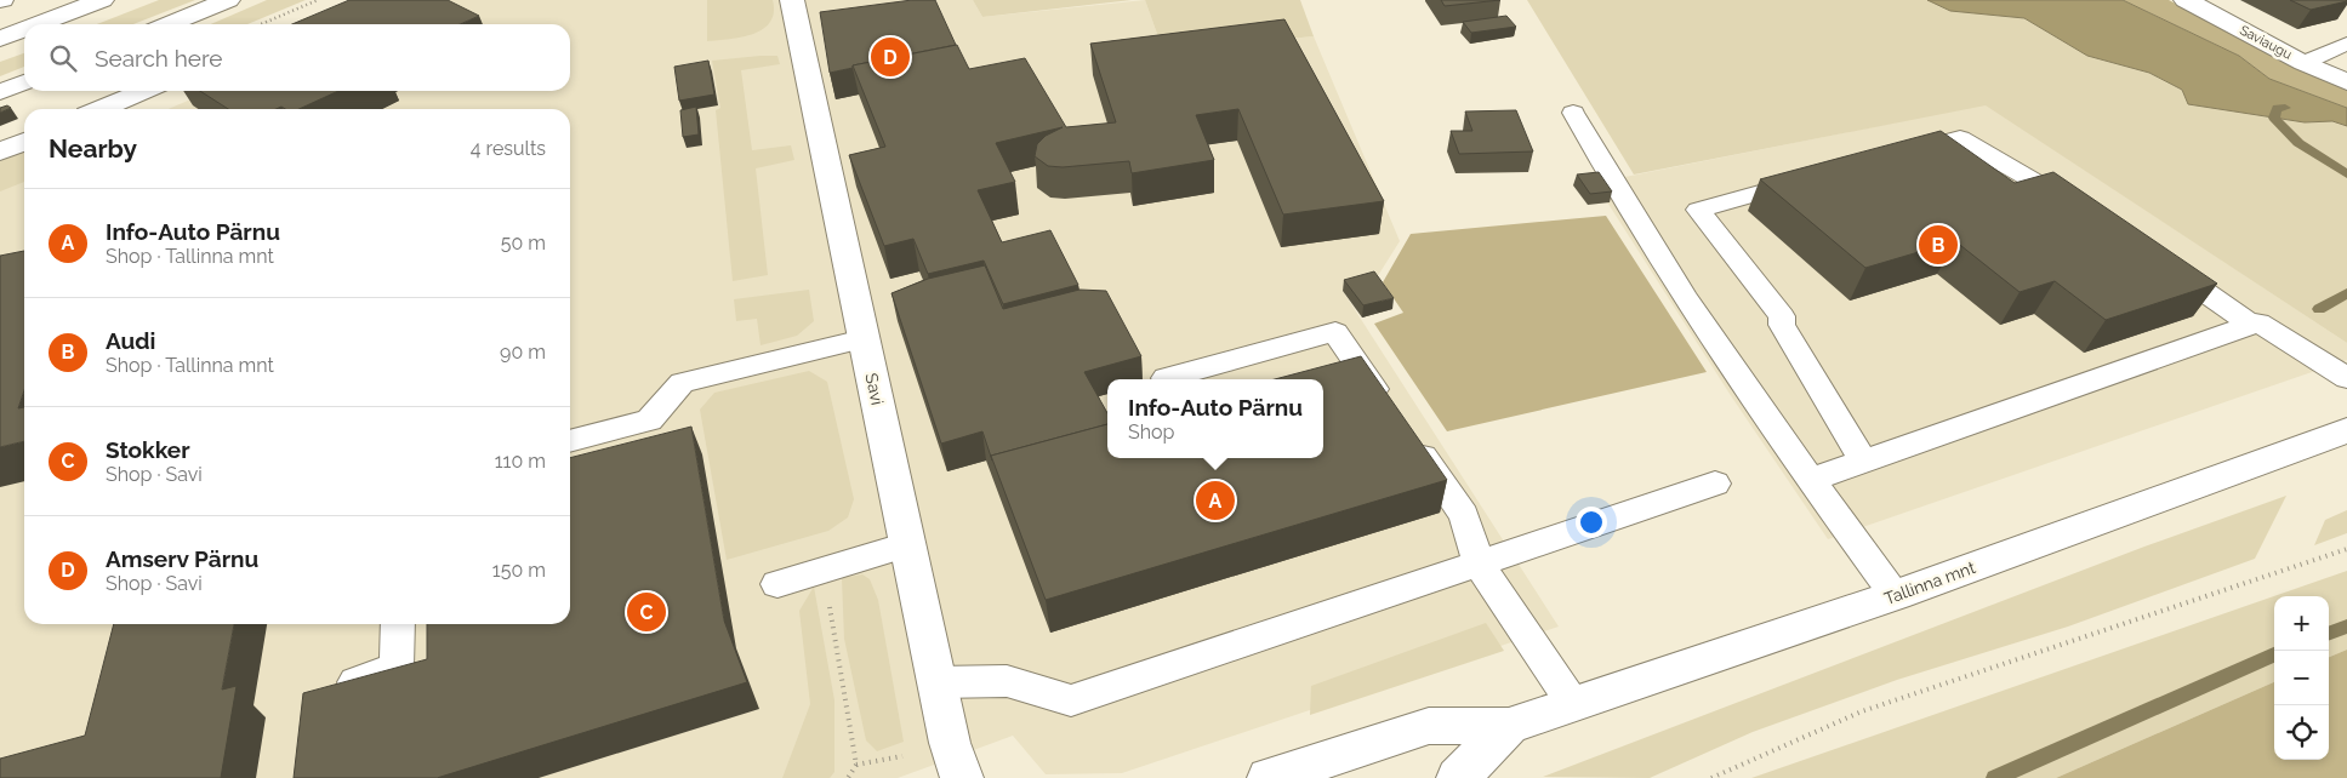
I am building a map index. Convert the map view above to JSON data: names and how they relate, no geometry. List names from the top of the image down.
{
  "streets": {
    "main road": ["Saviaugu", "Savi", "Tallinna mnt"]
  },
  "page": {
    "search": "Search here",
    "pins": [
      "D",
      "B",
      "A",
      "C"
    ],
    "heading": ["Nearby", "4 results"],
    "list": [
      {
        "mark": "A",
        "name": "Info-Auto Pärnu",
        "note": "Shop · Tallinna mnt",
        "value": "50 m"
      },
      {
        "mark": "B",
        "name": "Audi",
        "note": "Shop · Tallinna mnt",
        "value": "90 m"
      },
      {
        "mark": "C",
        "name": "Stokker",
        "note": "Shop · Savi",
        "value": "110 m"
      },
      {
        "mark": "D",
        "name": "Amserv Pärnu",
        "note": "Shop · Savi",
        "value": "150 m"
      }
    ],
    "popup": ["Info-Auto Pärnu", "Shop"],
    "map_buttons": ["+", "−"]
  }
}
